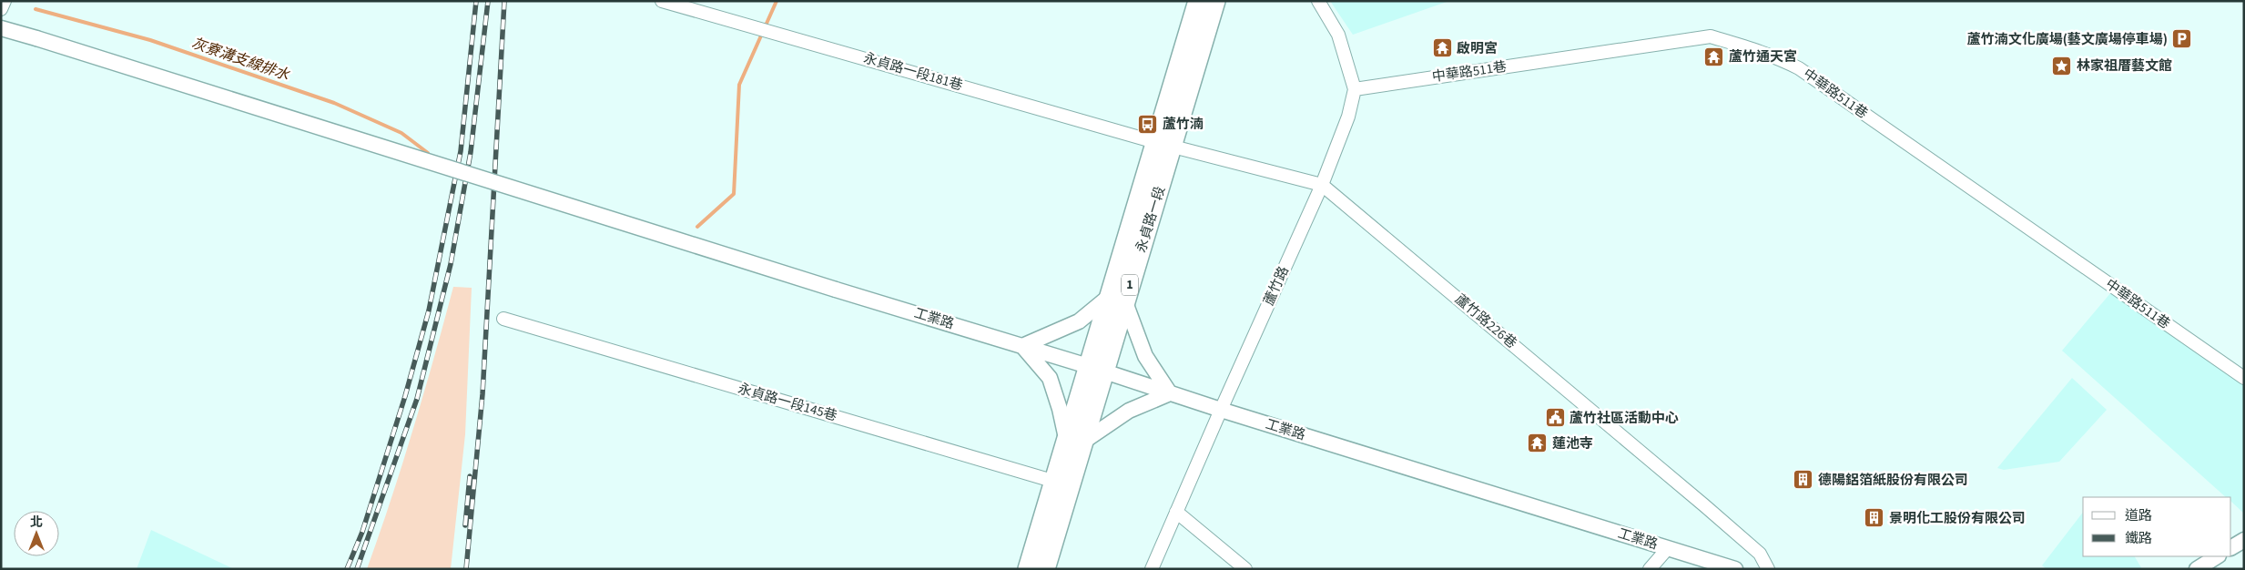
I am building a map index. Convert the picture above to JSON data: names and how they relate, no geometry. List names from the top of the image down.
{
  "streets": {
    "main road": ["永貞路一段", "1"],
    "street": [
      "永貞路一段181巷",
      "中華路511巷",
      "蘆竹路",
      "工業路",
      "蘆竹路226巷",
      "永貞路一段145巷"
    ]
  },
  "crossings": [
    ["永貞路一段181巷", "永貞路一段"],
    ["永貞路一段181巷", "蘆竹路226巷"],
    ["中華路511巷", "蘆竹路"],
    ["永貞路一段", "工業路"],
    ["永貞路一段", "蘆竹路226巷"],
    ["永貞路一段", "永貞路一段145巷"],
    ["蘆竹路", "工業路"],
    ["蘆竹路", "蘆竹路226巷"]
  ],
  "water": ["灰寮溝支線排水"],
  "places": {
    "parking": ["蘆竹湳文化廣場(藝文廣場停車場)"],
    "temple": ["啟明宮", "蘆竹通天宮", "蓮池寺"],
    "place": ["林家祖厝藝文館"],
    "bus stop": ["蘆竹湳"],
    "public building": ["蘆竹社區活動中心"],
    "building": ["德陽鋁箔紙股份有限公司", "景明化工股份有限公司"]
  },
  "legend": ["道路", "鐵路"],
  "north": "top"
}
